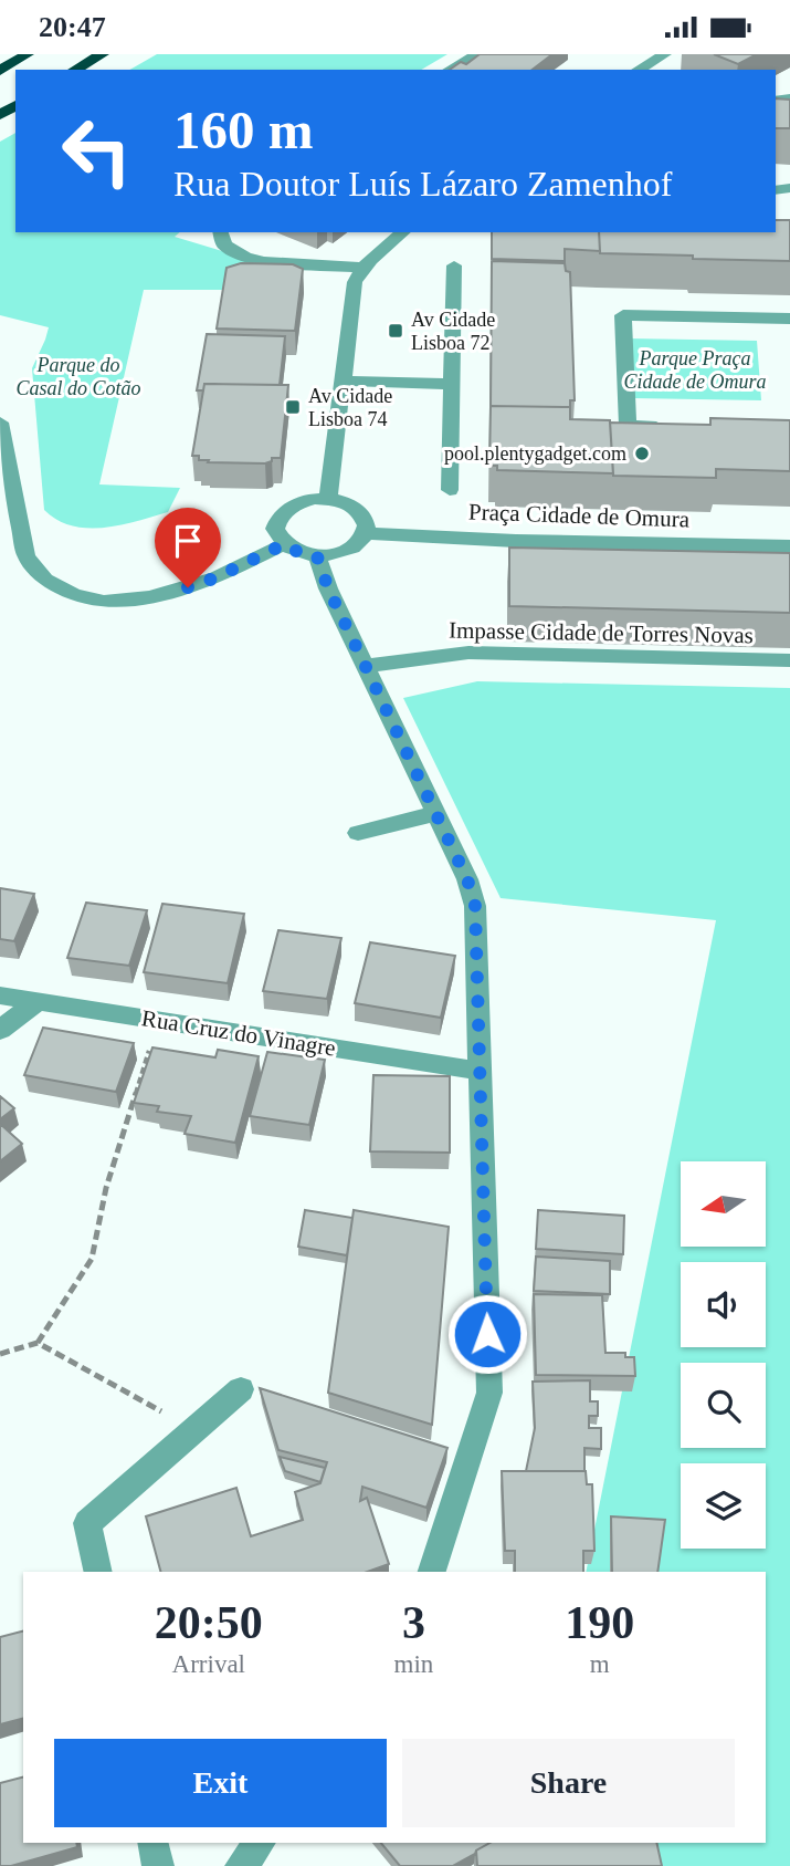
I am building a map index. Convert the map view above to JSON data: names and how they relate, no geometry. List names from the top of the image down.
{
  "streets": {
    "street": ["Praça Cidade de Omura", "Impasse Cidade de Torres Novas", "Rua Cruz do Vinagre"]
  },
  "parks": ["Parque Praça Cidade de Omura", "Parque do Casal do Cotão"],
  "places": {
    "transit": ["Av Cidade Lisboa 72", "Av Cidade Lisboa 74"],
    "other": ["pool.plentygadget.com"]
  },
  "north": "left",
  "page": {
    "status": "20:47",
    "turn": ["160 m", "Rua Doutor Luís Lázaro Zamenhof"],
    "eta": [
      "20:50",
      "Arrival",
      "3",
      "min",
      "190",
      "m"
    ],
    "buttons": ["Exit", "Share"]
  }
}
